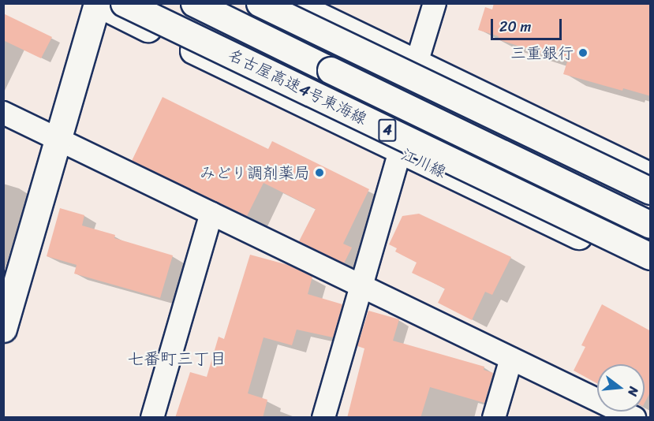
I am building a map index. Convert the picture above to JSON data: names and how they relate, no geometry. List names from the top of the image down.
{
  "streets": {
    "main road": ["名古屋高速4号東海線", "4", "江川線"]
  },
  "districts": ["七番町三丁目"],
  "places": ["三重銀行", "みどり調剤薬局"],
  "scale_bar": "20 m",
  "north": "right"
}
